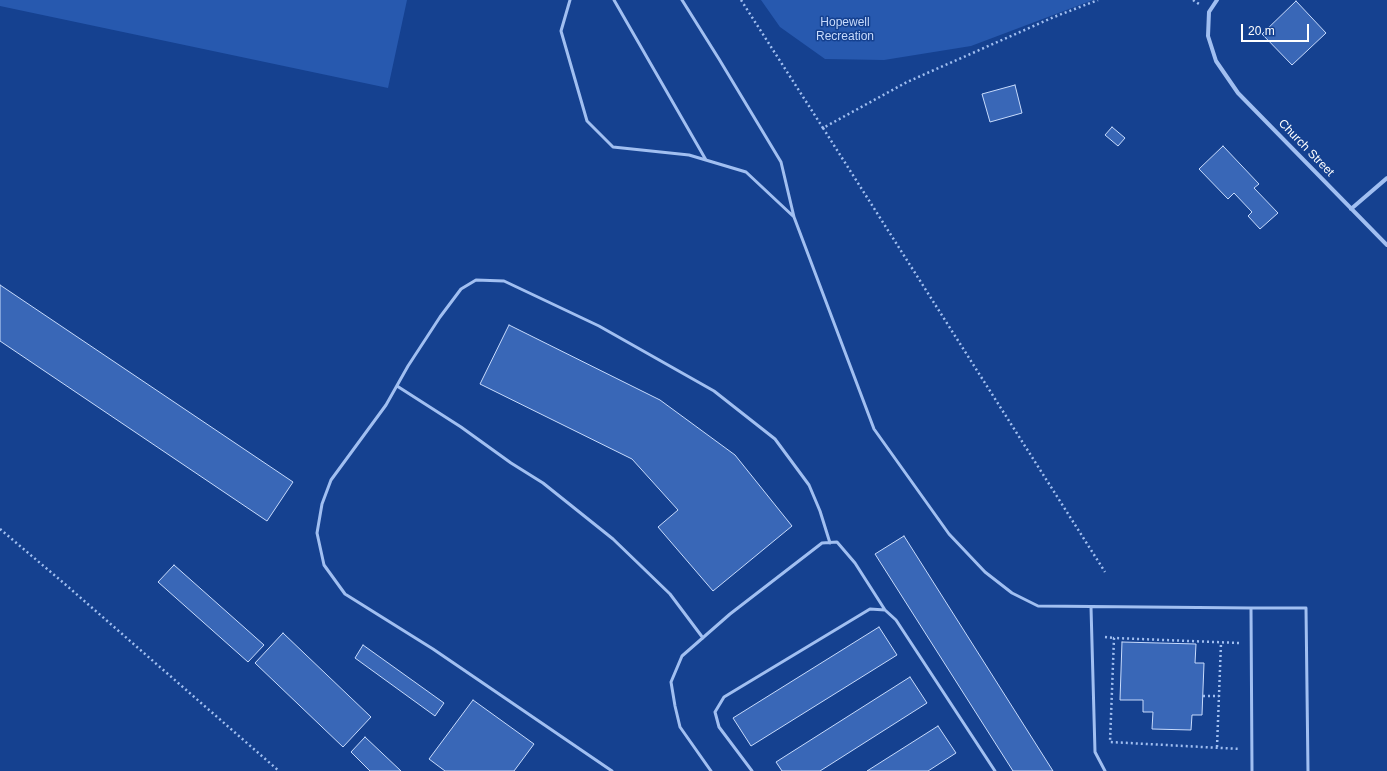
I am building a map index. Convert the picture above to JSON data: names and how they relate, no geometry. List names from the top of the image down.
{
  "streets": {
    "street": ["Church Street"]
  },
  "parks": ["Hopewell Recreation"],
  "scale_bar": "20 m"
}
